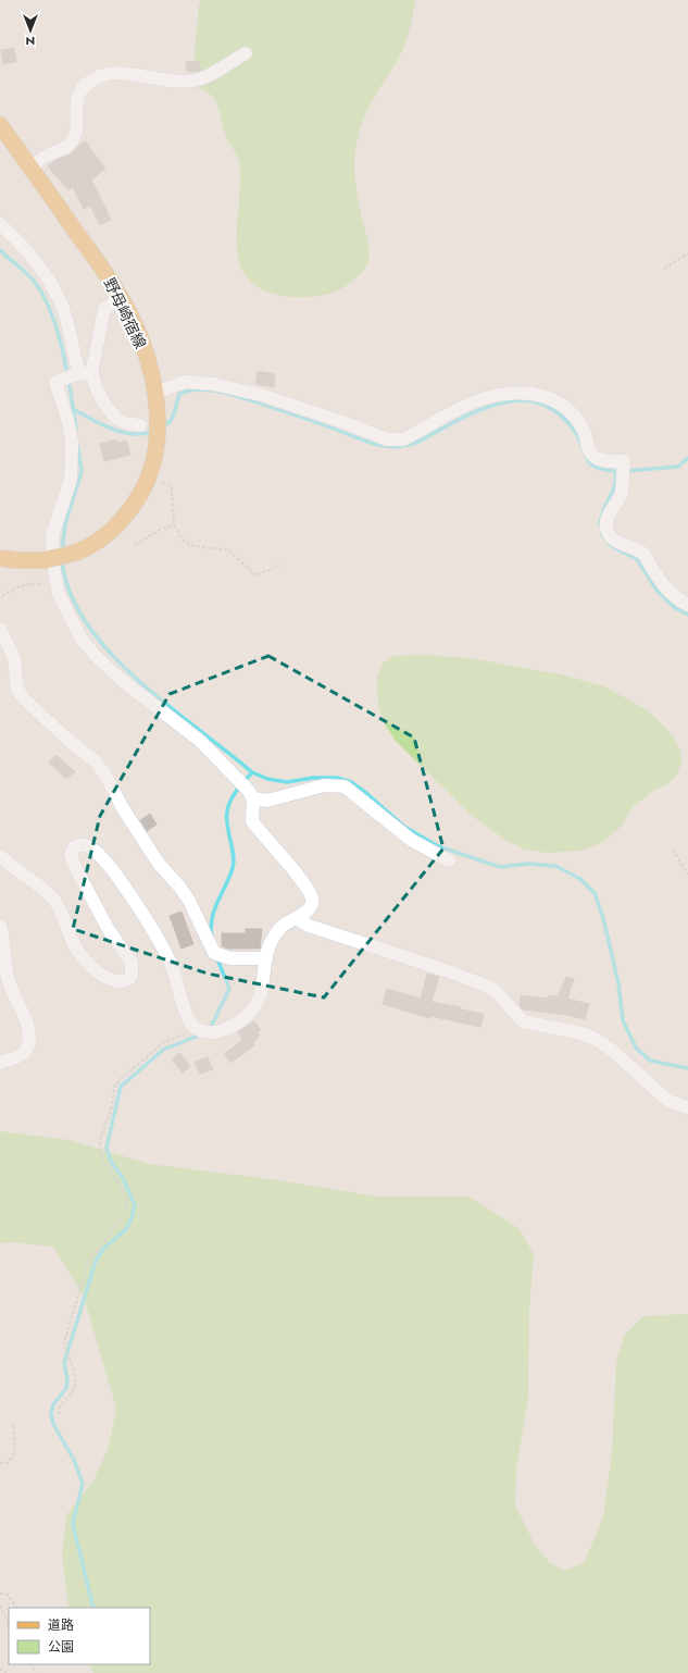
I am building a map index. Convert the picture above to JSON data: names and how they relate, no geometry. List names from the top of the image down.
{
  "streets": {
    "main road": ["野母崎宿線"]
  },
  "legend": ["道路", "公園"],
  "north": "bottom"
}
